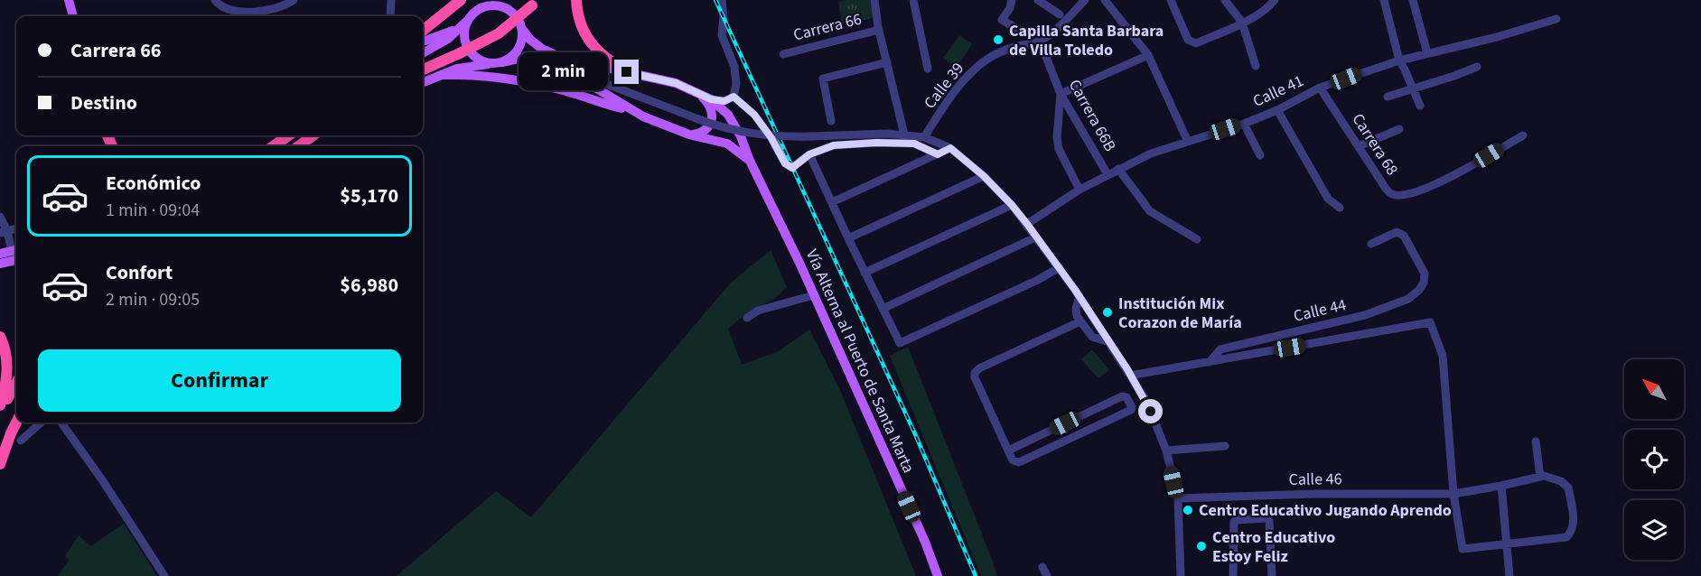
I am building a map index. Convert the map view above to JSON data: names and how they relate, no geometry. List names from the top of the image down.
{
  "streets": {
    "main road": ["Vía Alterna al Puerto de Santa Marta"],
    "street": [
      "Carrera 66",
      "Calle 39",
      "Calle 41",
      "Carrera 66B",
      "Carrera 68",
      "Calle 44",
      "Calle 46"
    ]
  },
  "crossings": [
    ["Calle 39", "Carrera 66B"],
    ["Calle 41", "Carrera 66B"],
    ["Calle 41", "Carrera 68"]
  ],
  "places": [
    "Capilla Santa Barbara de Villa Toledo",
    "Institución Mix Corazon de María",
    "Centro Educativo Jugando Aprendo",
    "Centro Educativo Estoy Feliz"
  ],
  "north": "top left",
  "page": {
    "banner": ["Carrera 66", "Destino"],
    "bubble": "2 min",
    "list": [
      {
        "name": "Económico",
        "note": "1 min · 09:04",
        "value": "$5,170"
      },
      {
        "name": "Confort",
        "note": "2 min · 09:05",
        "value": "$6,980"
      }
    ],
    "buttons": "Confirmar"
  }
}
